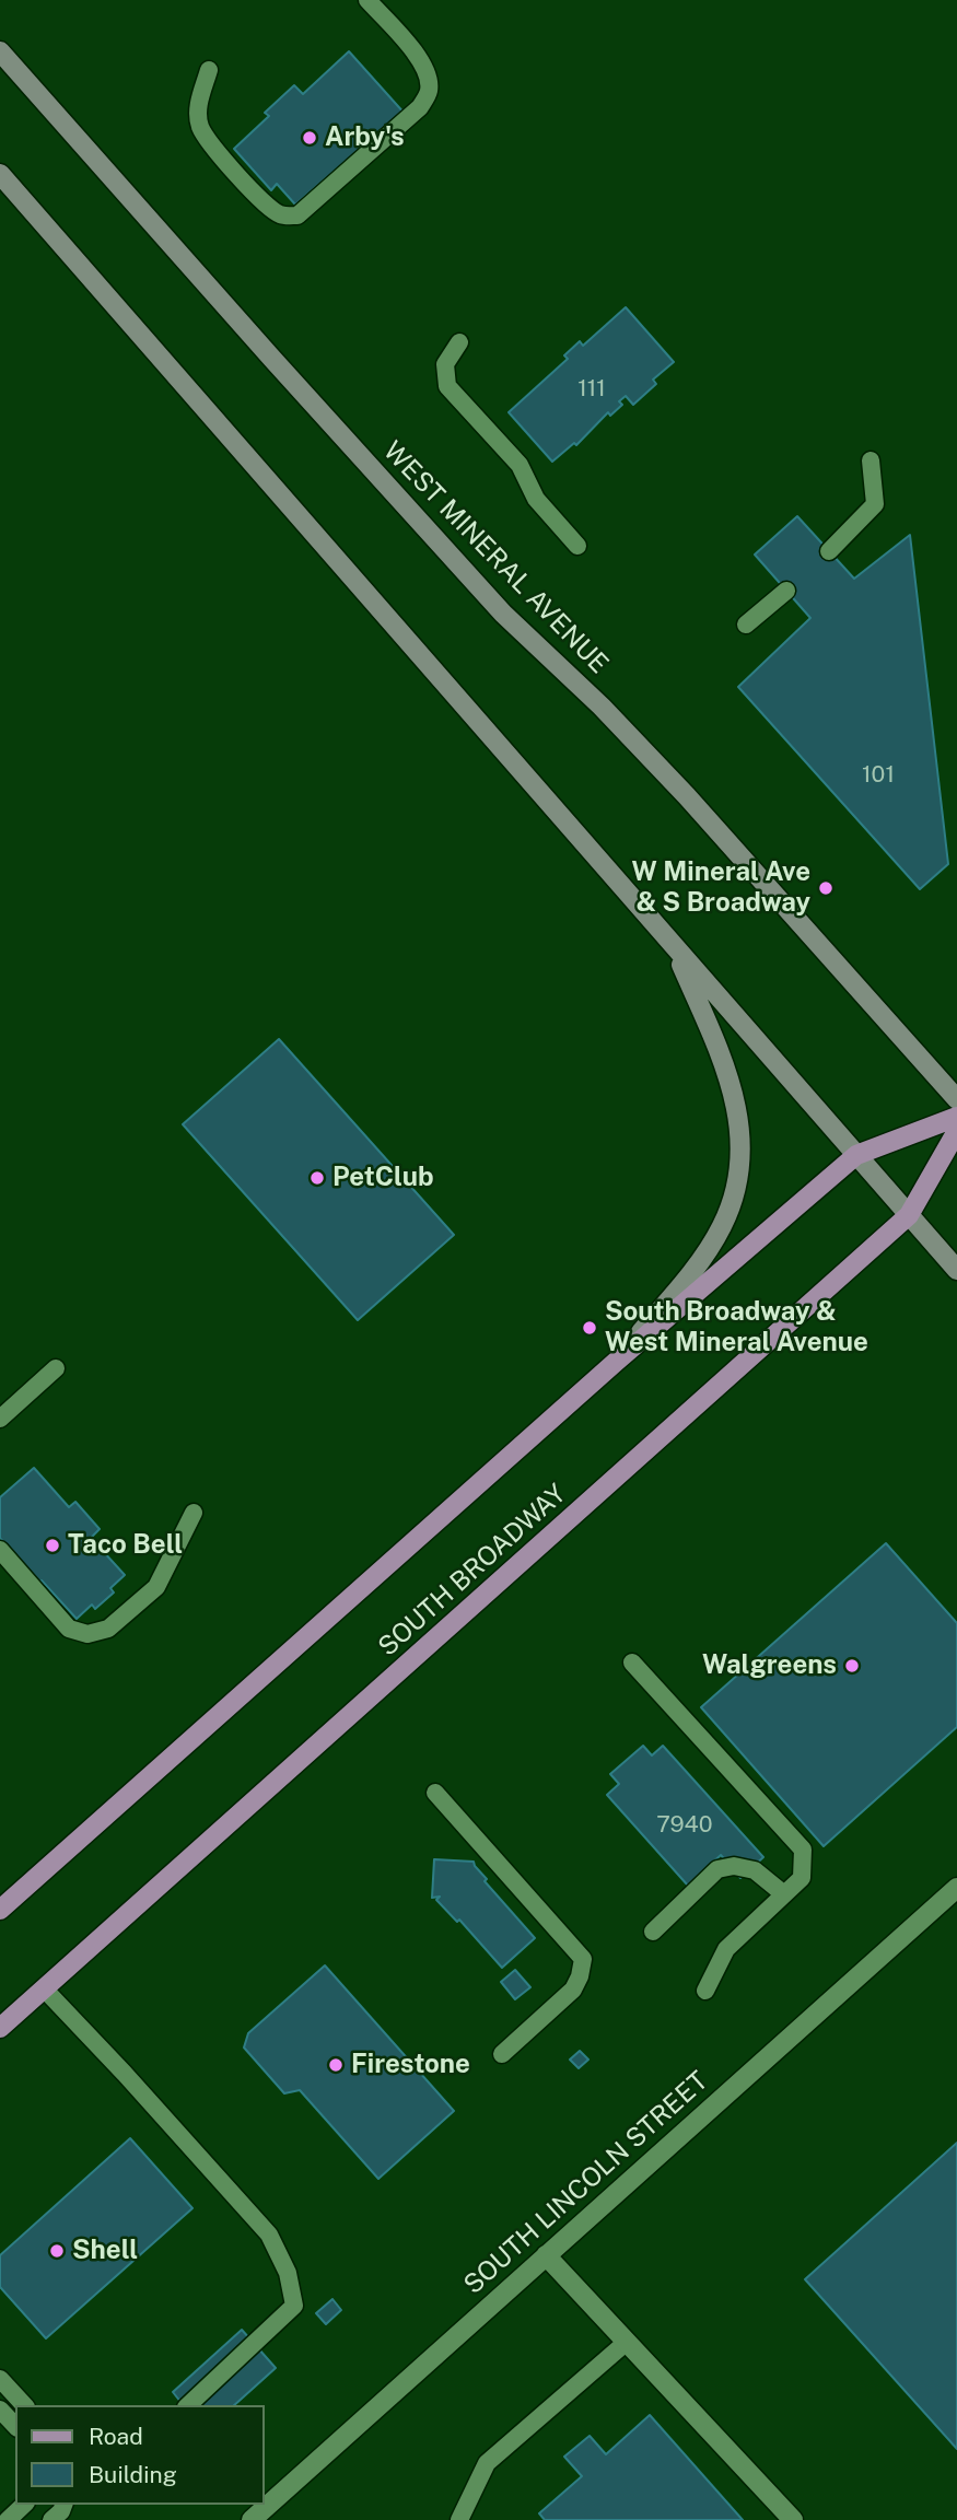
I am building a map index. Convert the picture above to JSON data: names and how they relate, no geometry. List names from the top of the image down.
{
  "streets": {
    "main road": ["WEST MINERAL AVENUE", "SOUTH BROADWAY"],
    "street": ["SOUTH LINCOLN STREET"]
  },
  "places": [
    "Arby's",
    "W Mineral Ave & S Broadway",
    "PetClub",
    "South Broadway & West Mineral Avenue",
    "Taco Bell",
    "Walgreens",
    "Firestone",
    "Shell"
  ],
  "house_numbers": ["111", "101", "7940"],
  "legend": ["Road", "Building"]
}
